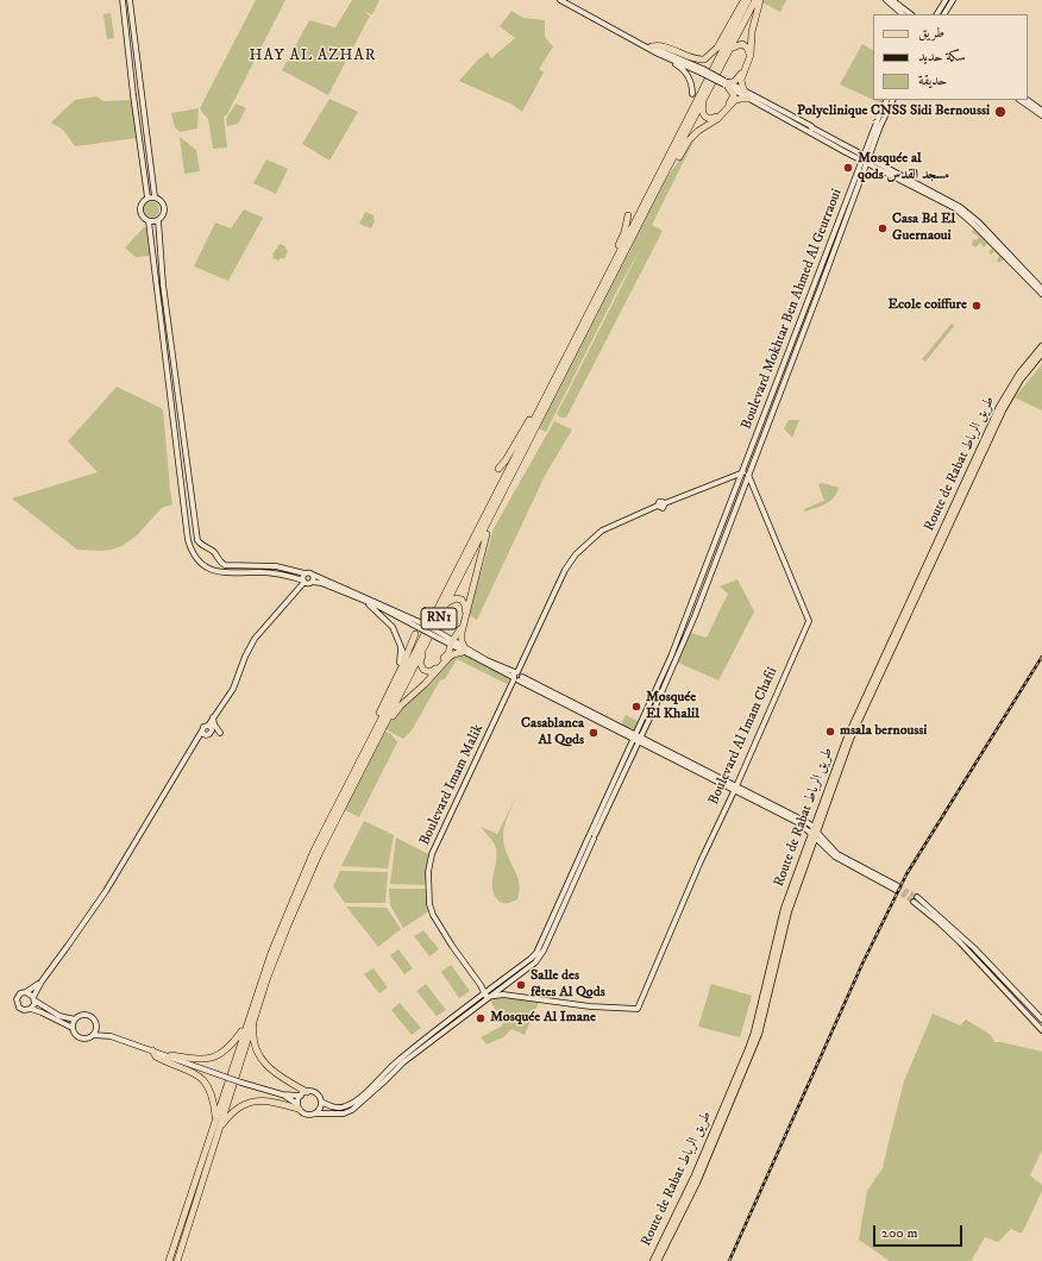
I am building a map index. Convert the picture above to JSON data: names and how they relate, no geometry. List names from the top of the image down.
{
  "streets": {
    "highway": ["RN1"],
    "main road": ["Route de Rabat طريق الرباط"],
    "street": ["Boulevard Mokhtar Ben Ahmed Al Geurraoui", "Boulevard Al Imam Chafii", "Boulevard Imam Malik"]
  },
  "crossings": [
    ["Boulevard Mokhtar Ben Ahmed Al Geurraoui", "Boulevard Al Imam Chafii"],
    ["Boulevard Mokhtar Ben Ahmed Al Geurraoui", "Boulevard Imam Malik"],
    ["Boulevard Al Imam Chafii", "Boulevard Imam Malik"]
  ],
  "districts": ["HAY AL AZHAR"],
  "places": [
    "Polyclinique ِCNSS Sidi Bernoussi",
    "Mosquée al qods مسجد القدس",
    "Casa Bd El Guernaoui",
    "Ecole coiffure",
    "Mosquée El Khalil",
    "msala bernoussi",
    "Casablanca Al Qods",
    "Salle des fêtes Al Qods",
    "Mosquée Al Imane"
  ],
  "legend": ["طريق", "سكة حديد", "حديقة"],
  "scale_bar": "200 m"
}
